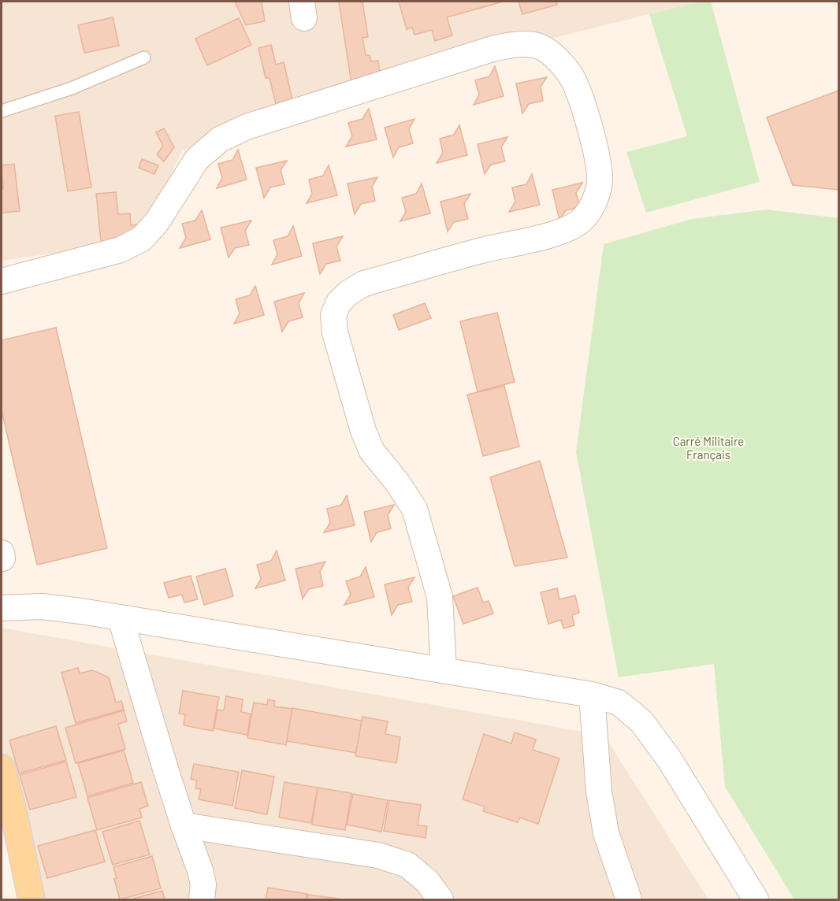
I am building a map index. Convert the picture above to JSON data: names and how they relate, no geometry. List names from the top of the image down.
{
  "parks": ["Carré Militaire Français"]
}
